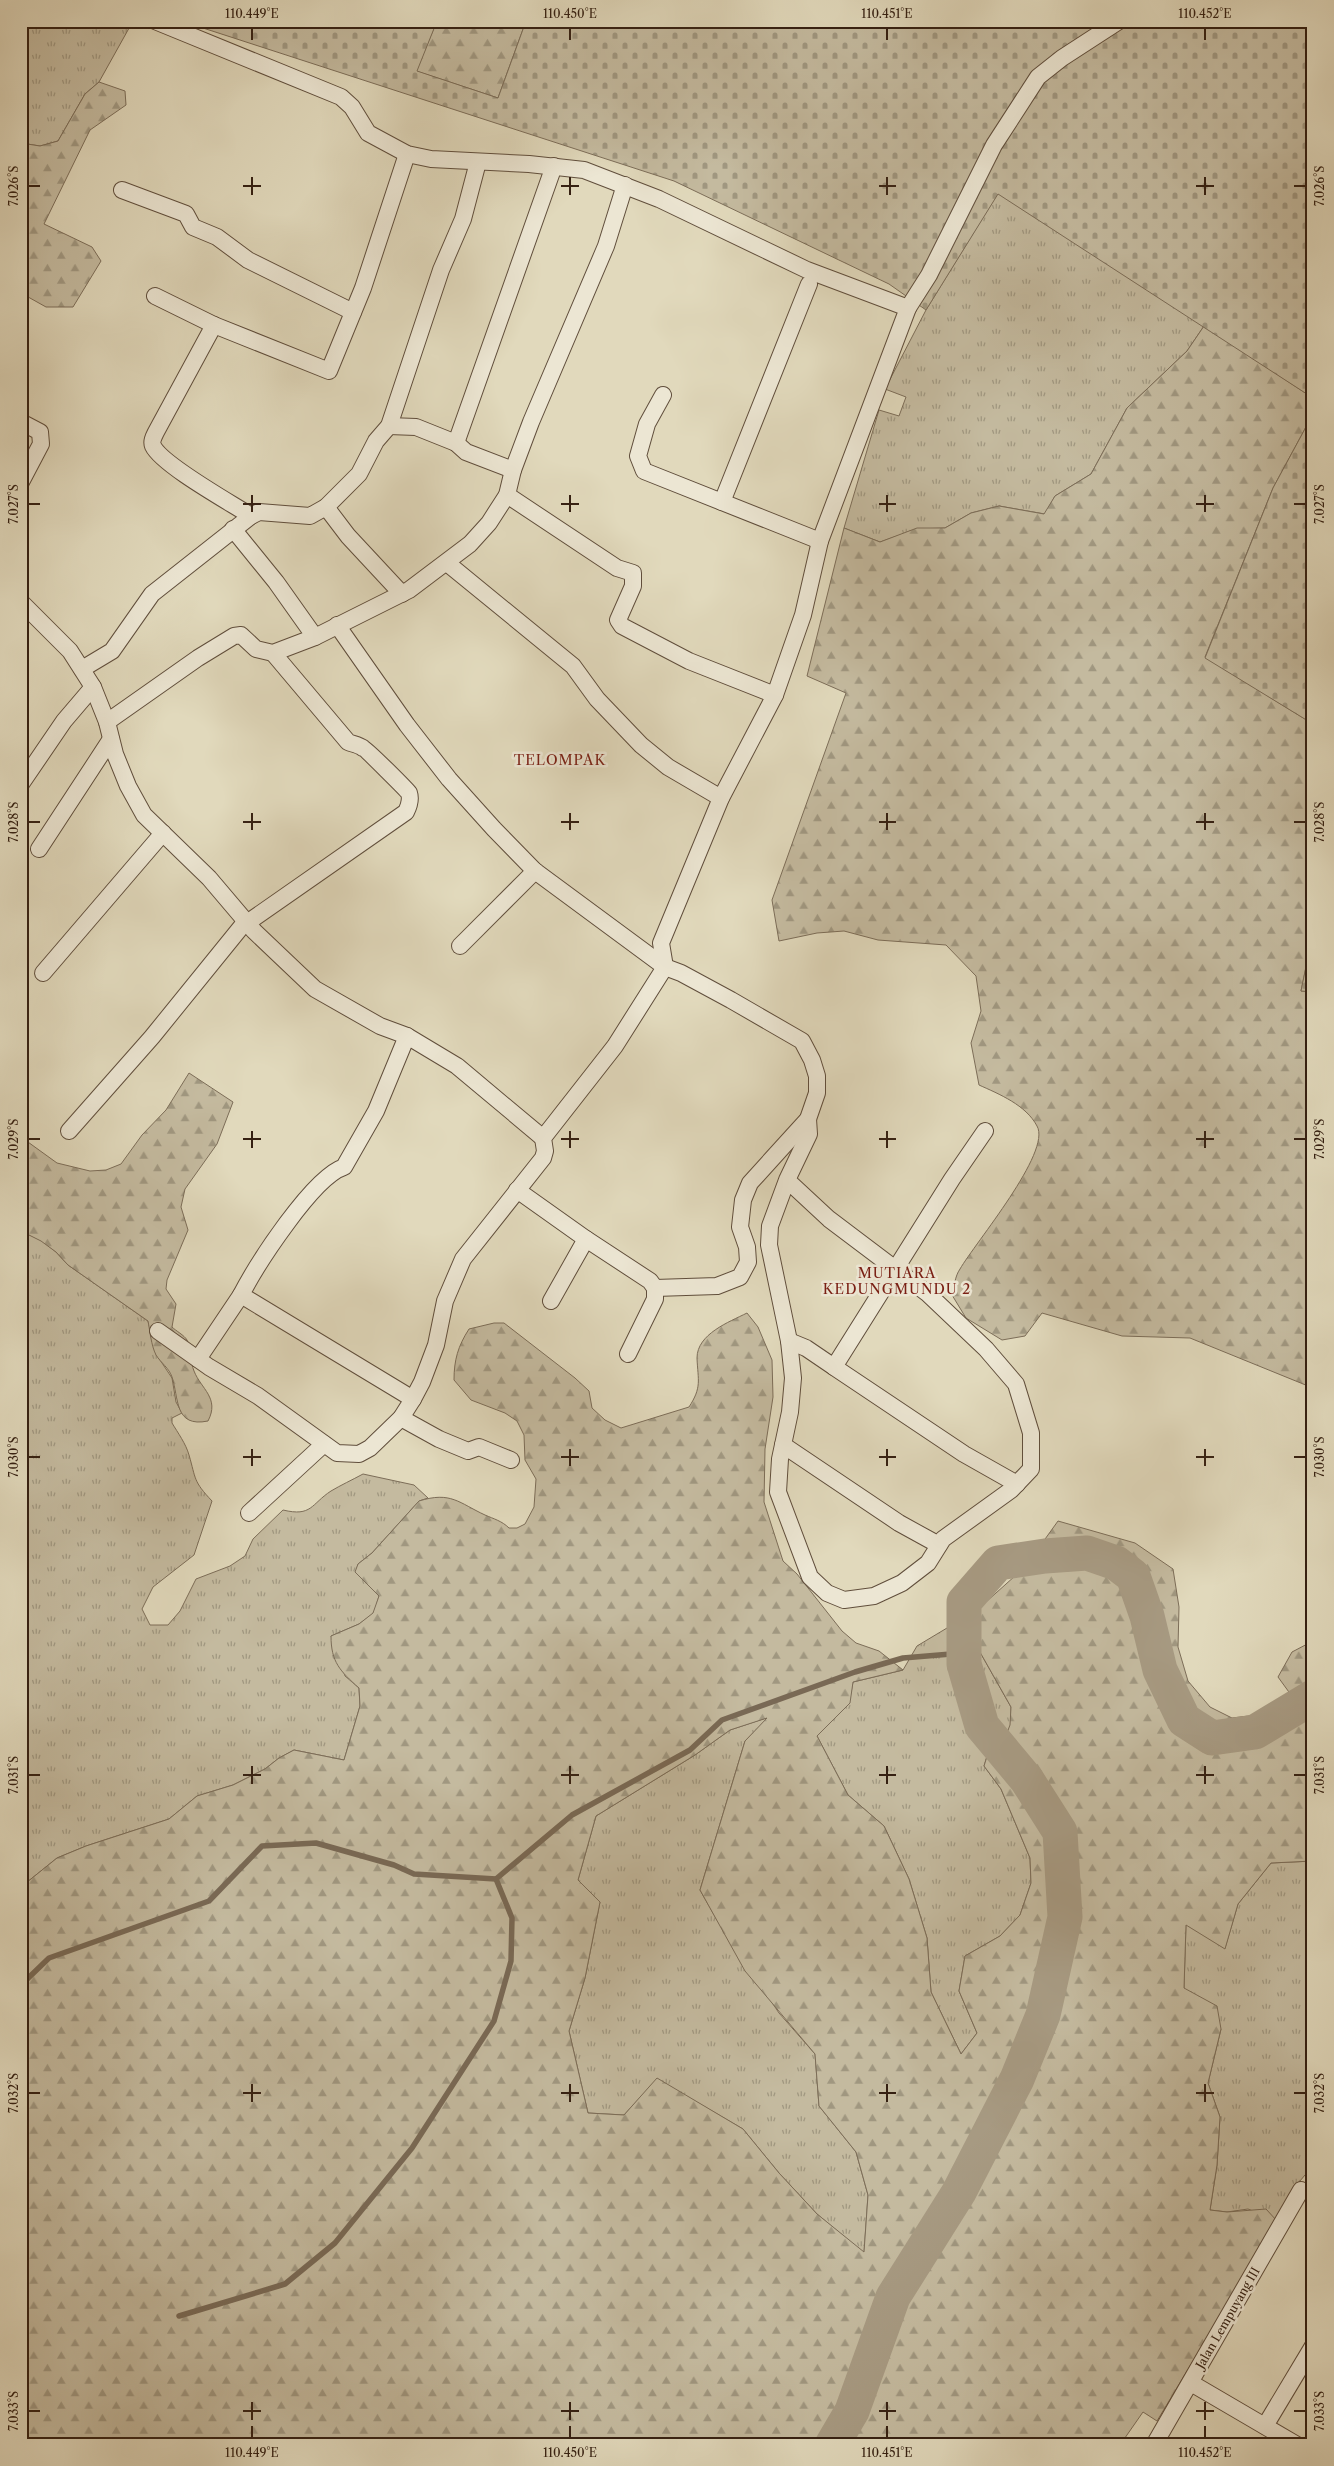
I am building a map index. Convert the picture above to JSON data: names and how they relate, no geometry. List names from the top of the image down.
{
  "streets": {
    "street": ["Jalan Lempuyang III"]
  },
  "districts": ["TELOMPAK", "MUTIARA KEDUNGMUNDU 2"],
  "coordinates": [
    "110.449°E",
    "110.450°E",
    "110.451°E",
    "110.452°E",
    "7.026°S",
    "7.027°S",
    "7.028°S",
    "7.029°S",
    "7.030°S",
    "7.031°S",
    "7.032°S",
    "7.033°S"
  ]
}
